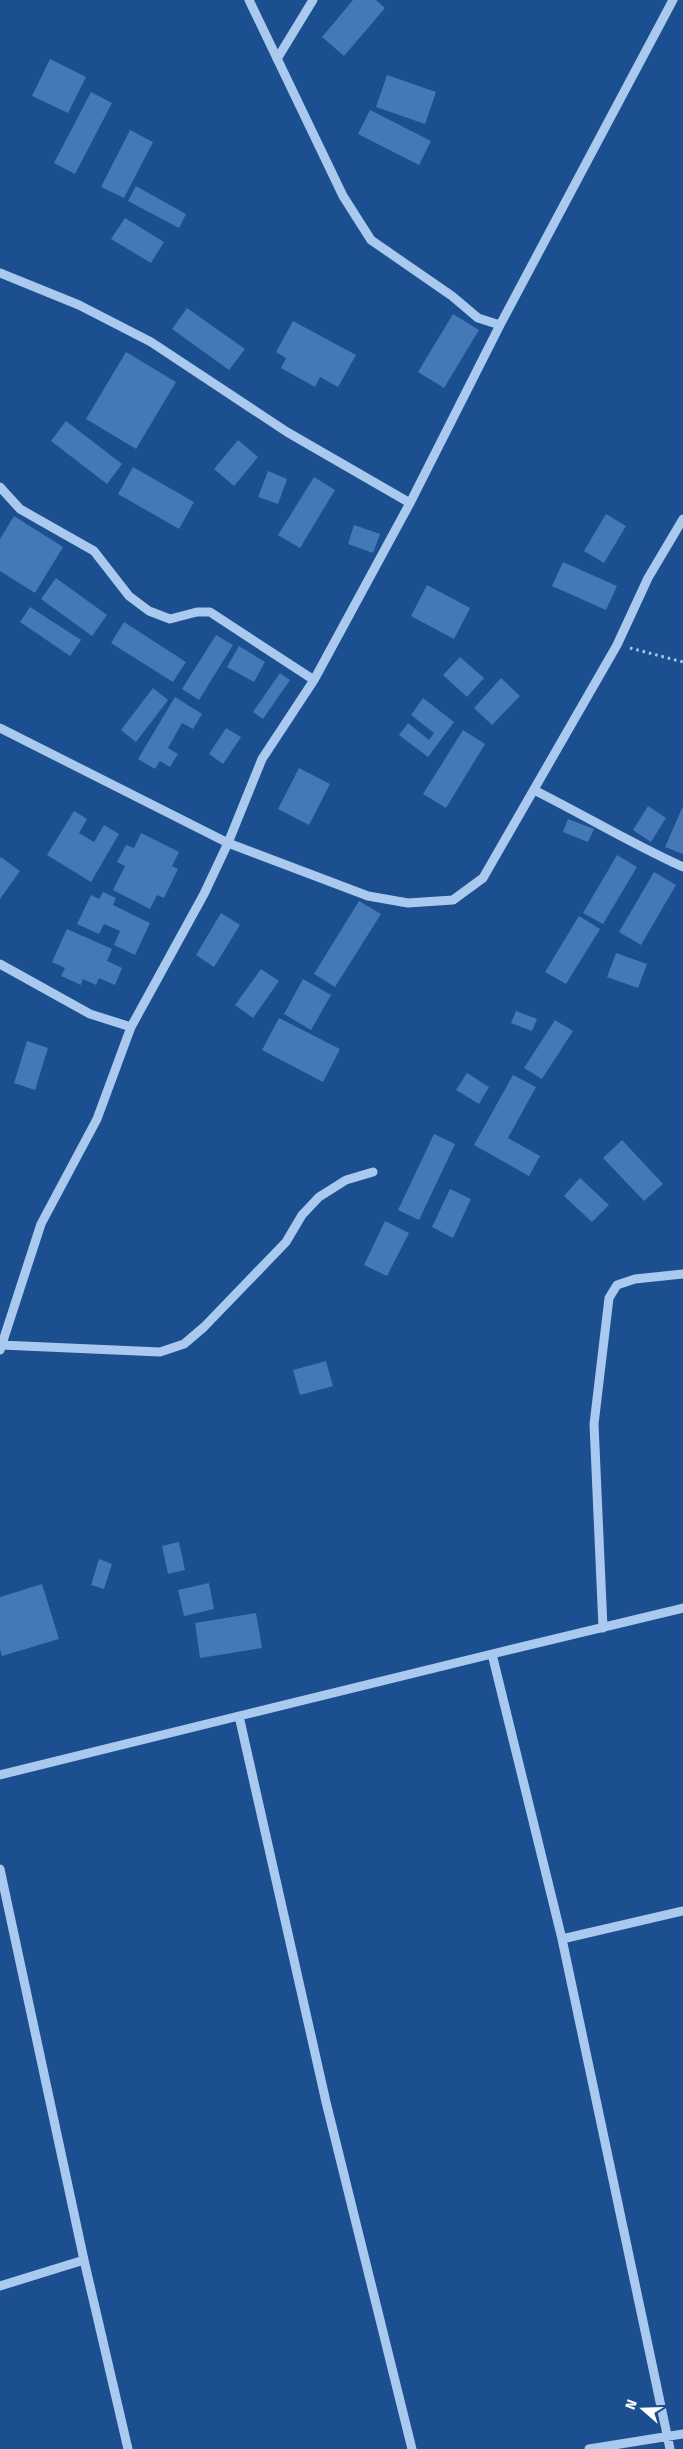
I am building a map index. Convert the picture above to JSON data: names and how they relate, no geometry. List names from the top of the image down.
{
  "north": "left"
}
